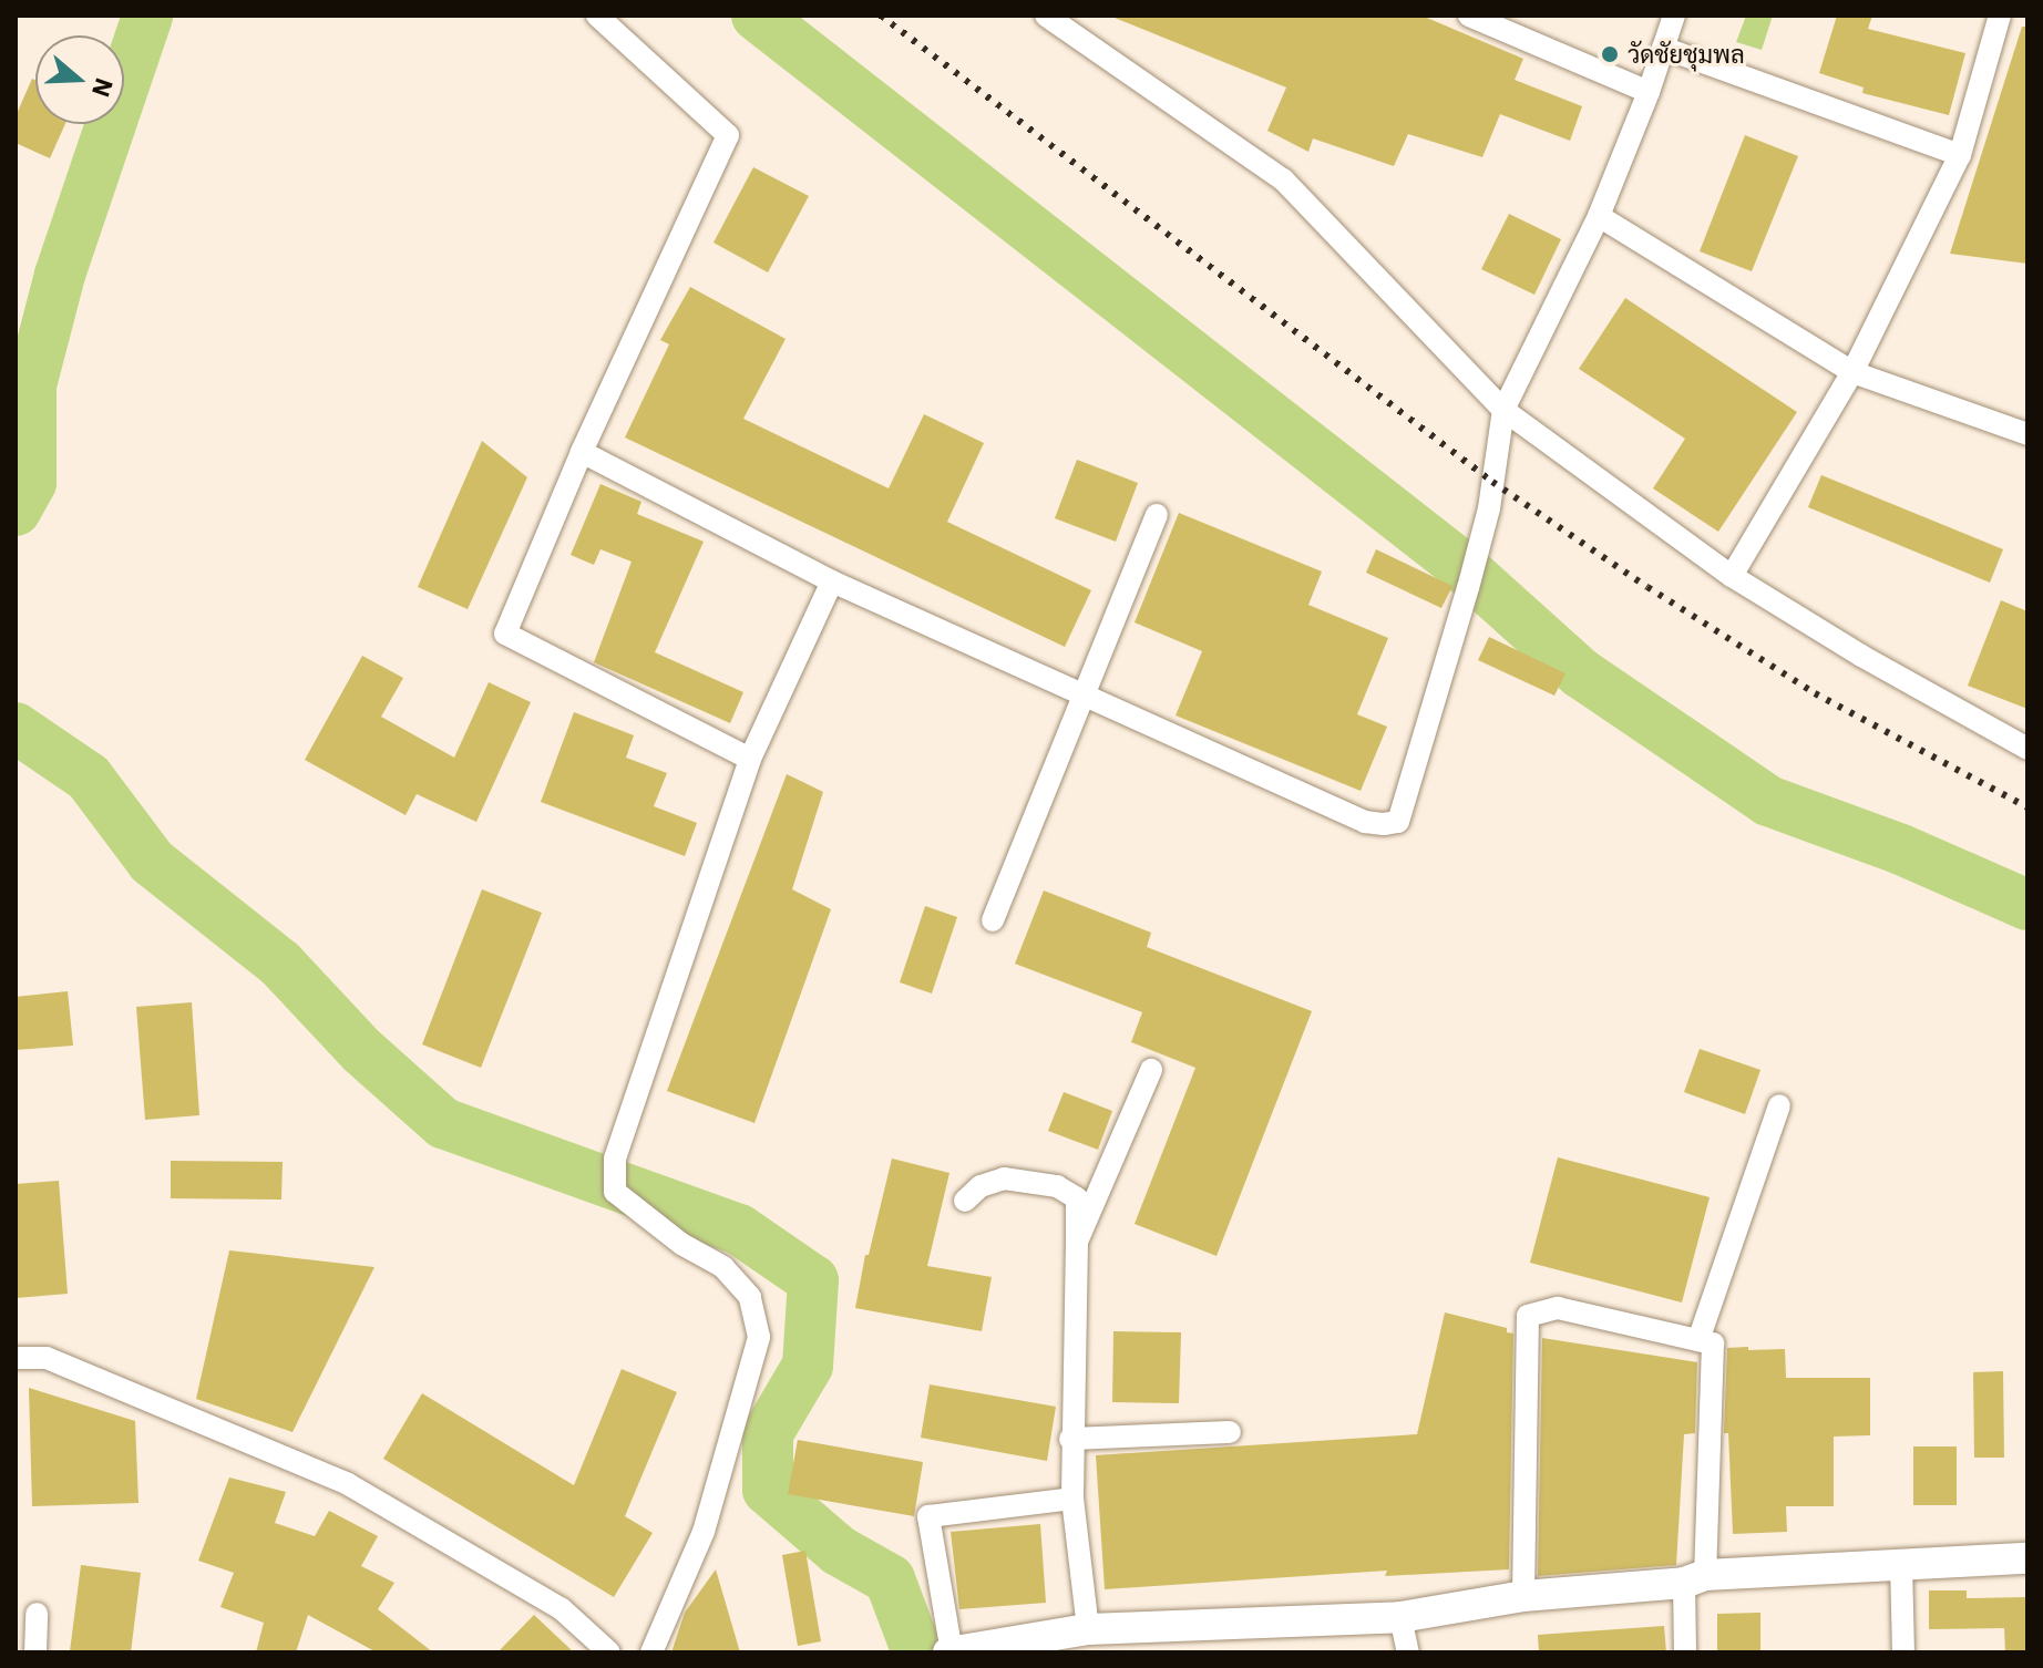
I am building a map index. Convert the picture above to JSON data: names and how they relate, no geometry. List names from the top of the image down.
{
  "places": ["วัดชัยชุมพล"],
  "north": "right"
}
